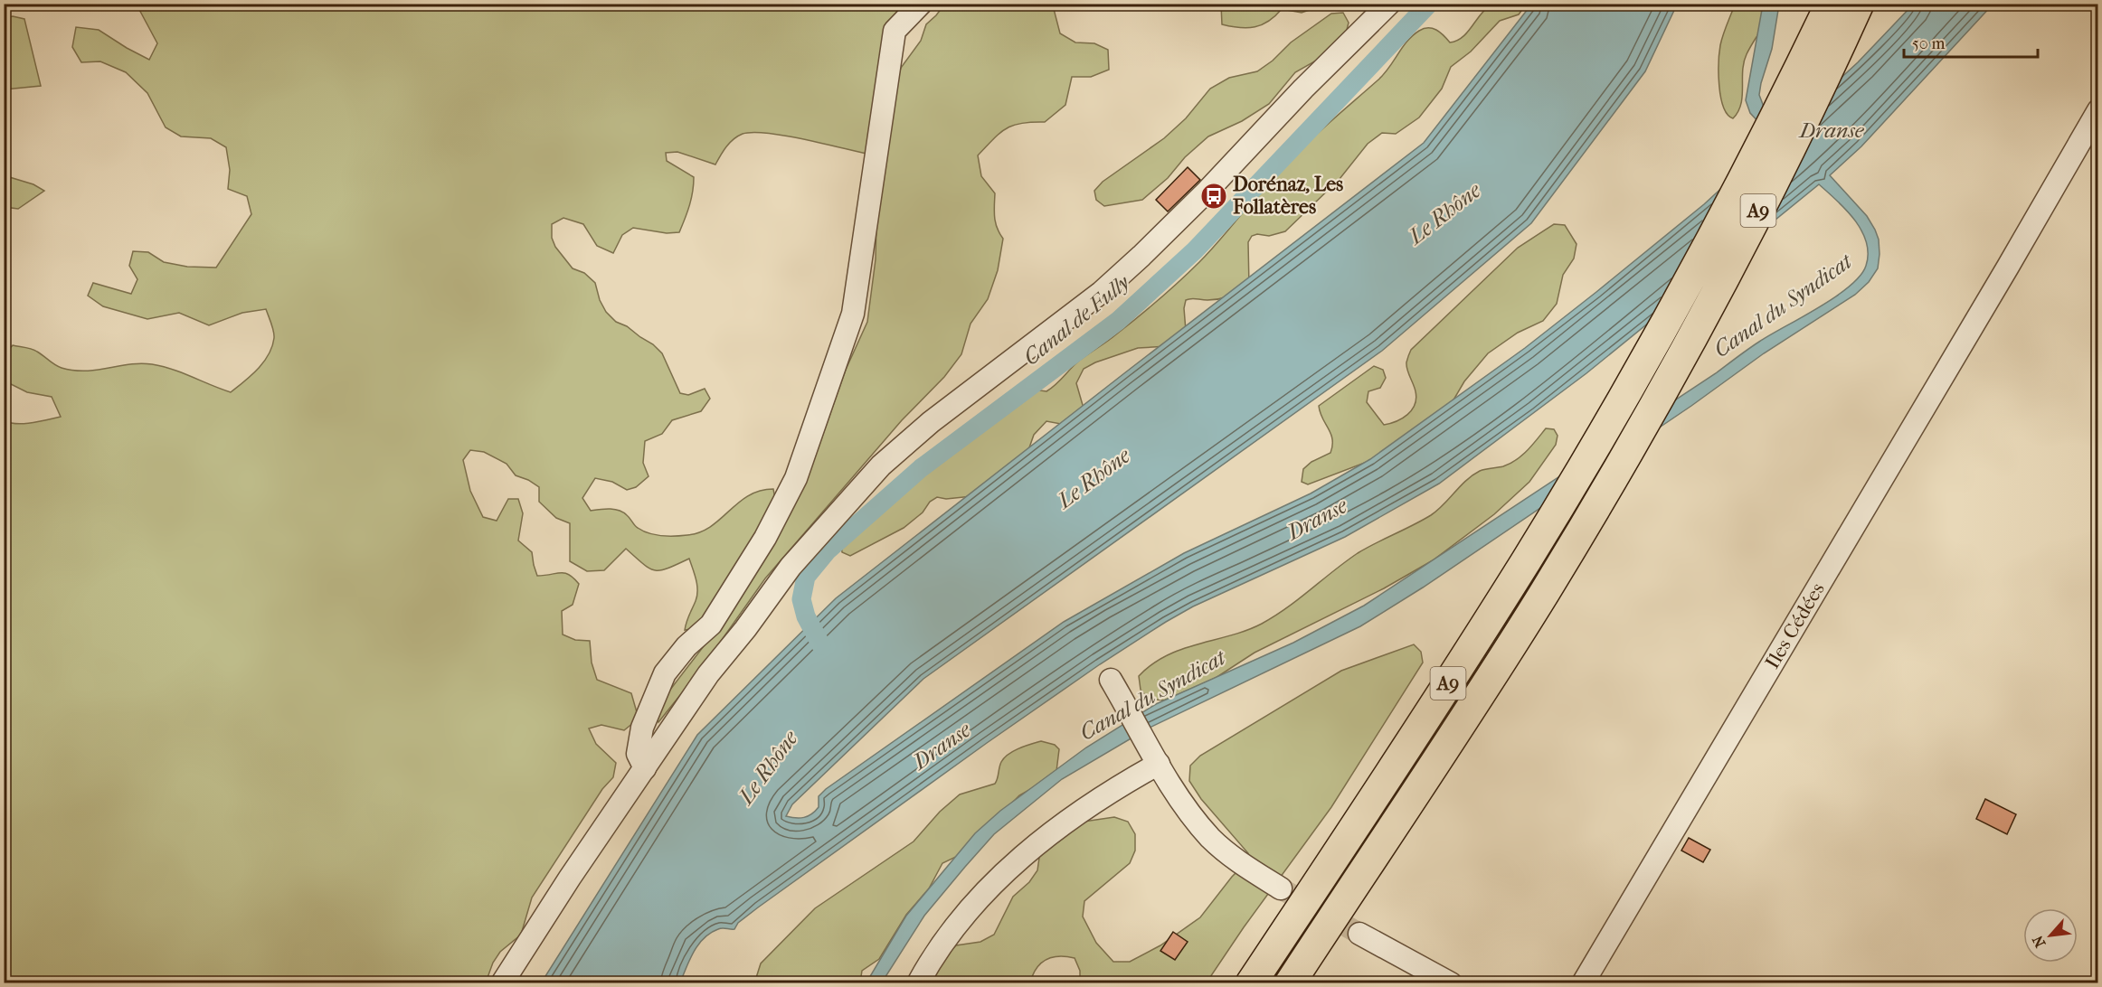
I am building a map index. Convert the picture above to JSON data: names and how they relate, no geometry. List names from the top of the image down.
{
  "streets": {
    "highway": ["A9"],
    "street": ["Iles Cédées"]
  },
  "water": [
    "Dranse",
    "Le Rhône",
    "Canal du Syndicat",
    "Canal de Fully"
  ],
  "places": {
    "bus stop": ["Dorénaz, Les Follatères"]
  },
  "scale_bar": "50 m",
  "north": "bottom left"
}
